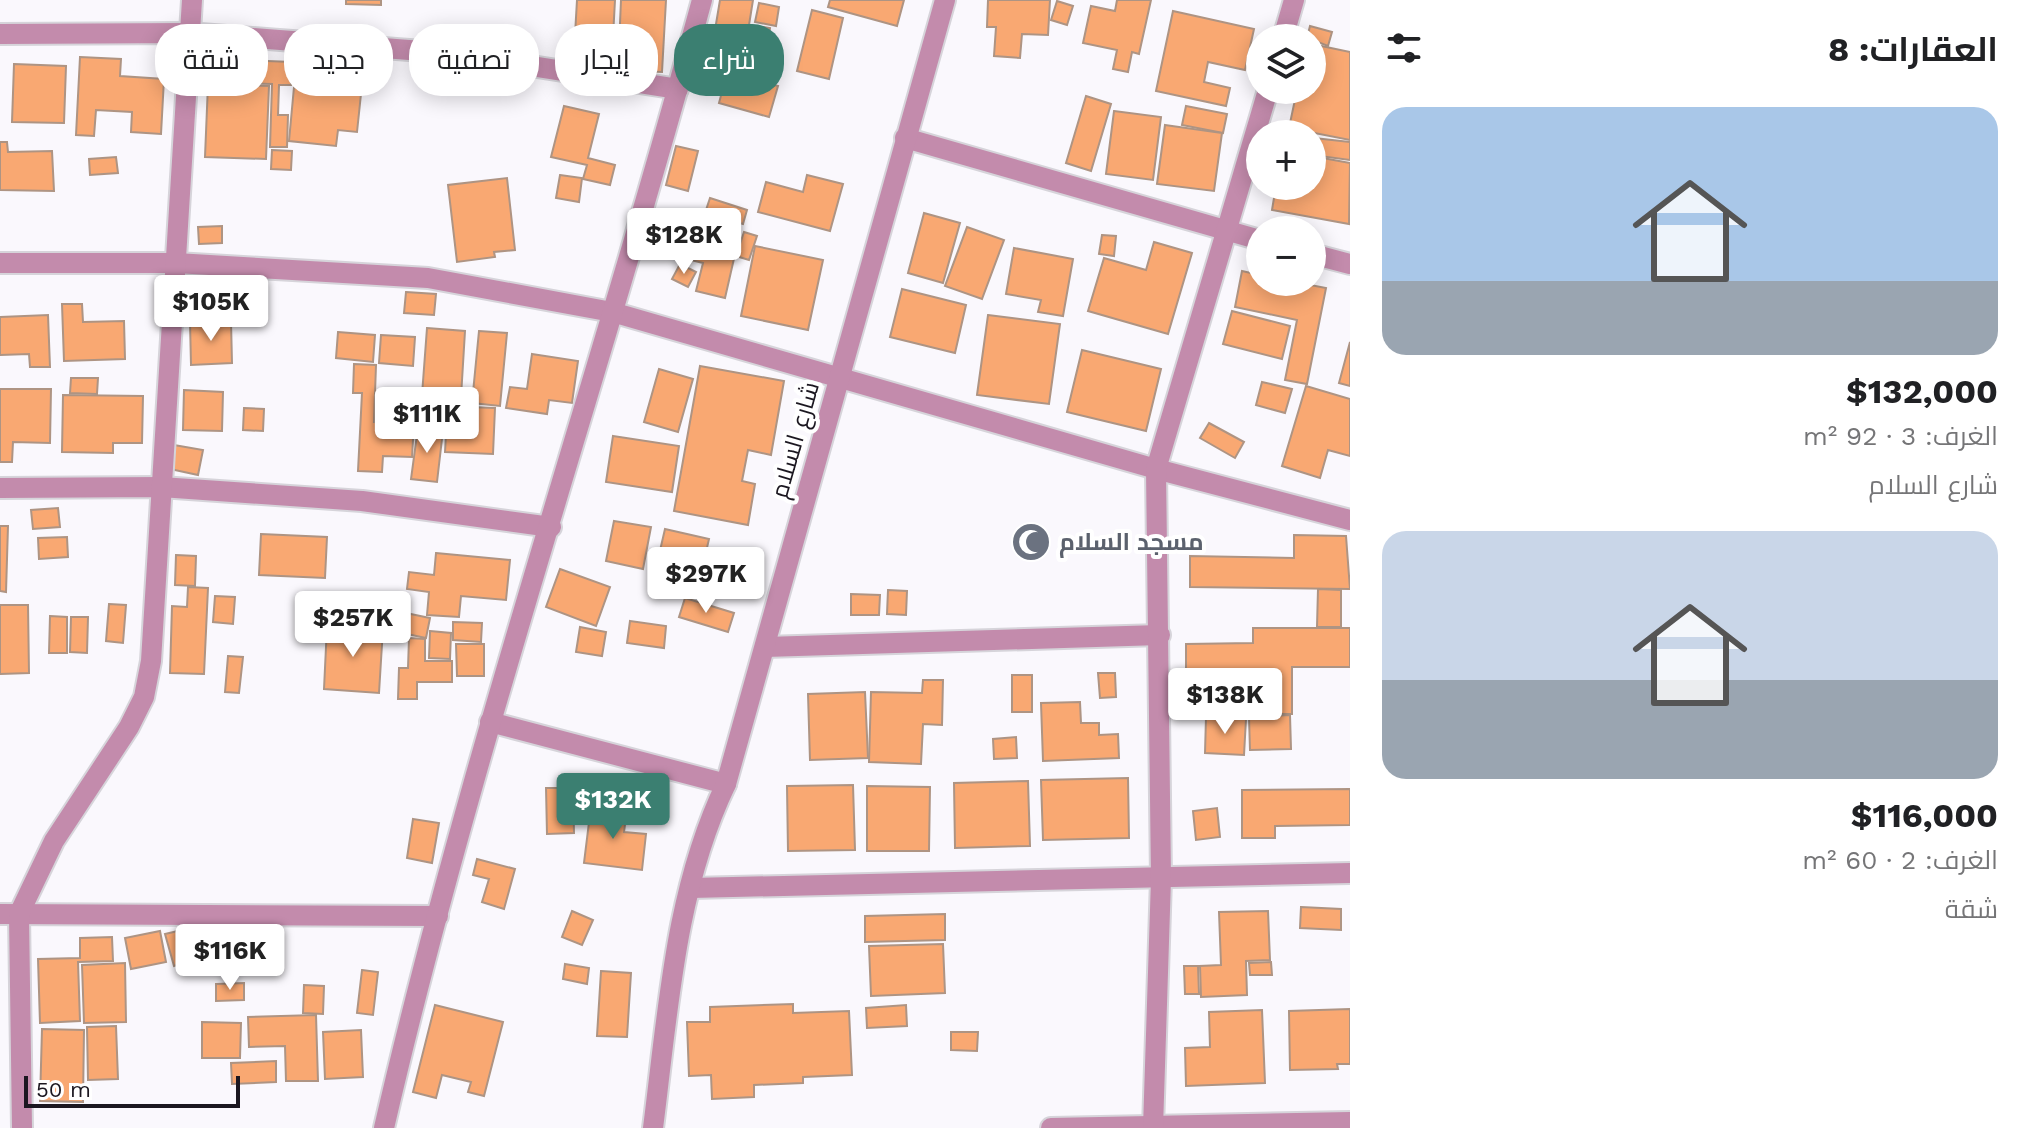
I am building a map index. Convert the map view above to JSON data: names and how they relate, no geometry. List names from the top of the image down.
{
  "streets": {
    "street": ["شارع السلام"]
  },
  "places": {
    "mosque": ["مسجد السلام"]
  },
  "scale_bar": "50 m",
  "page": {
    "heading": "العقارات: 8",
    "map_buttons": ["+", "−"],
    "chip": [
      "شراء",
      "إيجار",
      "تصفية",
      "جديد",
      "شقة"
    ],
    "list": [
      {
        "name": "$132,000",
        "note": "الغرف: 3 · 92 m² · شارع السلام"
      },
      {
        "name": "$116,000",
        "note": "الغرف: 2 · 60 m² · شقة"
      }
    ],
    "price": [
      "$128K",
      "$105K",
      "$111K",
      "$297K",
      "$257K",
      "$138K",
      "$132K",
      "$116K"
    ],
    "scale": "50 m"
  }
}
